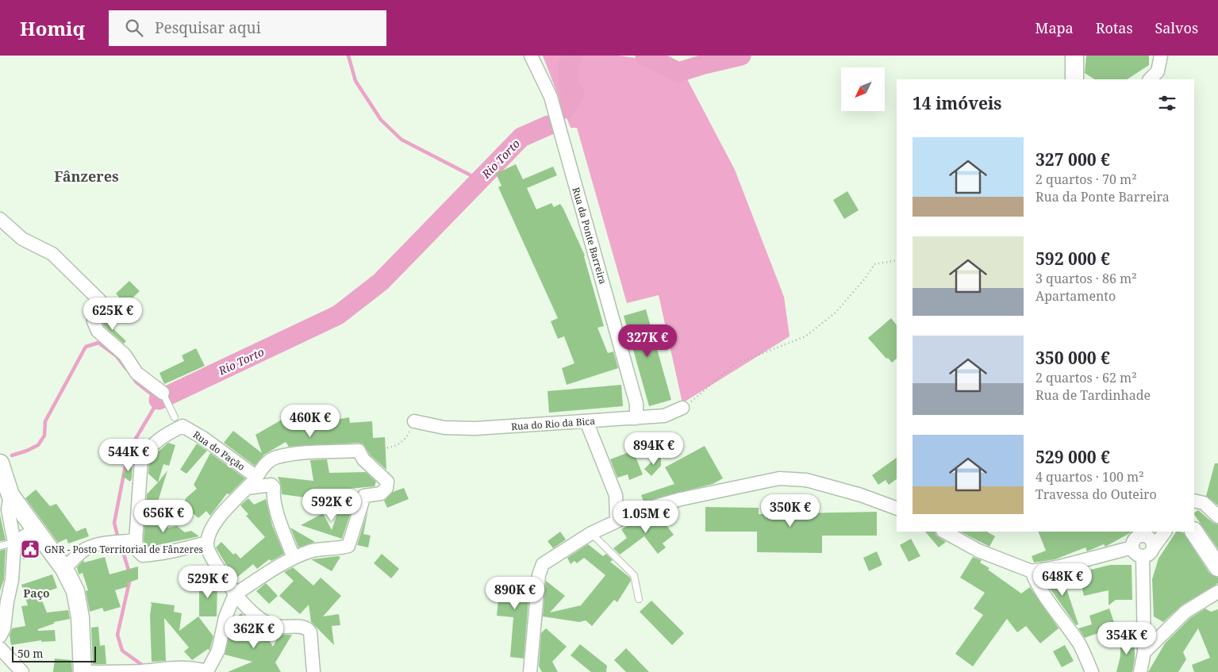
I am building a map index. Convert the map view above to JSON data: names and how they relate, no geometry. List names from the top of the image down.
{
  "streets": {
    "street": ["Rua da Ponte Barreira", "Rua do Rio da Bica", "Rua do Pação"]
  },
  "crossings": [
    ["Rua da Ponte Barreira", "Rua do Rio da Bica"]
  ],
  "districts": ["Fânzeres", "Paço"],
  "water": ["Rio Torto"],
  "places": {
    "public building": ["GNR - Posto Territorial de Fânzeres"]
  },
  "scale_bar": "50 m",
  "north": "bottom left",
  "page": {
    "header": "Homiq",
    "search": "Pesquisar aqui",
    "nav": ["Mapa", "Rotas", "Salvos"],
    "heading": "14 imóveis",
    "list": [
      {
        "name": "327 000 €",
        "note": "2 quartos · 70 m² · Rua da Ponte Barreira"
      },
      {
        "name": "592 000 €",
        "note": "3 quartos · 86 m² · Apartamento"
      },
      {
        "name": "350 000 €",
        "note": "2 quartos · 62 m² · Rua de Tardinhade"
      },
      {
        "name": "529 000 €",
        "note": "4 quartos · 100 m² · Travessa do Outeiro"
      }
    ],
    "price": [
      "625K €",
      "327K €",
      "460K €",
      "894K €",
      "544K €",
      "592K €",
      "350K €",
      "656K €",
      "1.05M €",
      "648K €",
      "529K €",
      "890K €",
      "362K €",
      "354K €"
    ],
    "scale": "50 m"
  }
}
